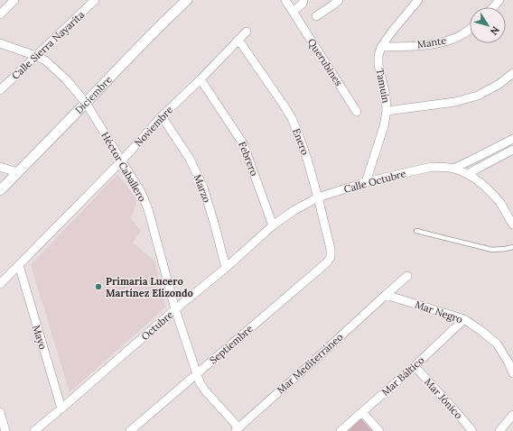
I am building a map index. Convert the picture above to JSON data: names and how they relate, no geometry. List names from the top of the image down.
{
  "streets": {
    "street": [
      "Mante",
      "Calle Sierra Nayarita",
      "Querubines",
      "Tamuín",
      "Diciembre",
      "Noviembre",
      "Enero",
      "Febrero",
      "Héctor Caballero",
      "Calle Octubre",
      "Marzo",
      "Mar Negro",
      "Octubre",
      "Mayo",
      "Septiembre",
      "Mar Mediterráneo",
      "Mar Báltico",
      "Mar Jónico"
    ]
  },
  "crossings": [
    ["Mante", "Tamuín"],
    ["Calle Sierra Nayarita", "Héctor Caballero"],
    ["Tamuín", "Calle Octubre"],
    ["Diciembre", "Héctor Caballero"],
    ["Noviembre", "Enero"],
    ["Noviembre", "Febrero"],
    ["Noviembre", "Héctor Caballero"],
    ["Noviembre", "Marzo"],
    ["Noviembre", "Mayo"],
    ["Enero", "Calle Octubre"],
    ["Enero", "Octubre"],
    ["Enero", "Septiembre"],
    ["Febrero", "Octubre"],
    ["Héctor Caballero", "Octubre"],
    ["Héctor Caballero", "Septiembre"],
    ["Héctor Caballero", "Mar Mediterráneo"],
    ["Calle Octubre", "Octubre"],
    ["Marzo", "Octubre"],
    ["Mar Negro", "Mar Mediterráneo"],
    ["Mar Negro", "Mar Báltico"],
    ["Octubre", "Mayo"],
    ["Mar Báltico", "Mar Jónico"]
  ],
  "places": ["Primaria Lucero Martínez Elizondo"],
  "north": "bottom right"
}
